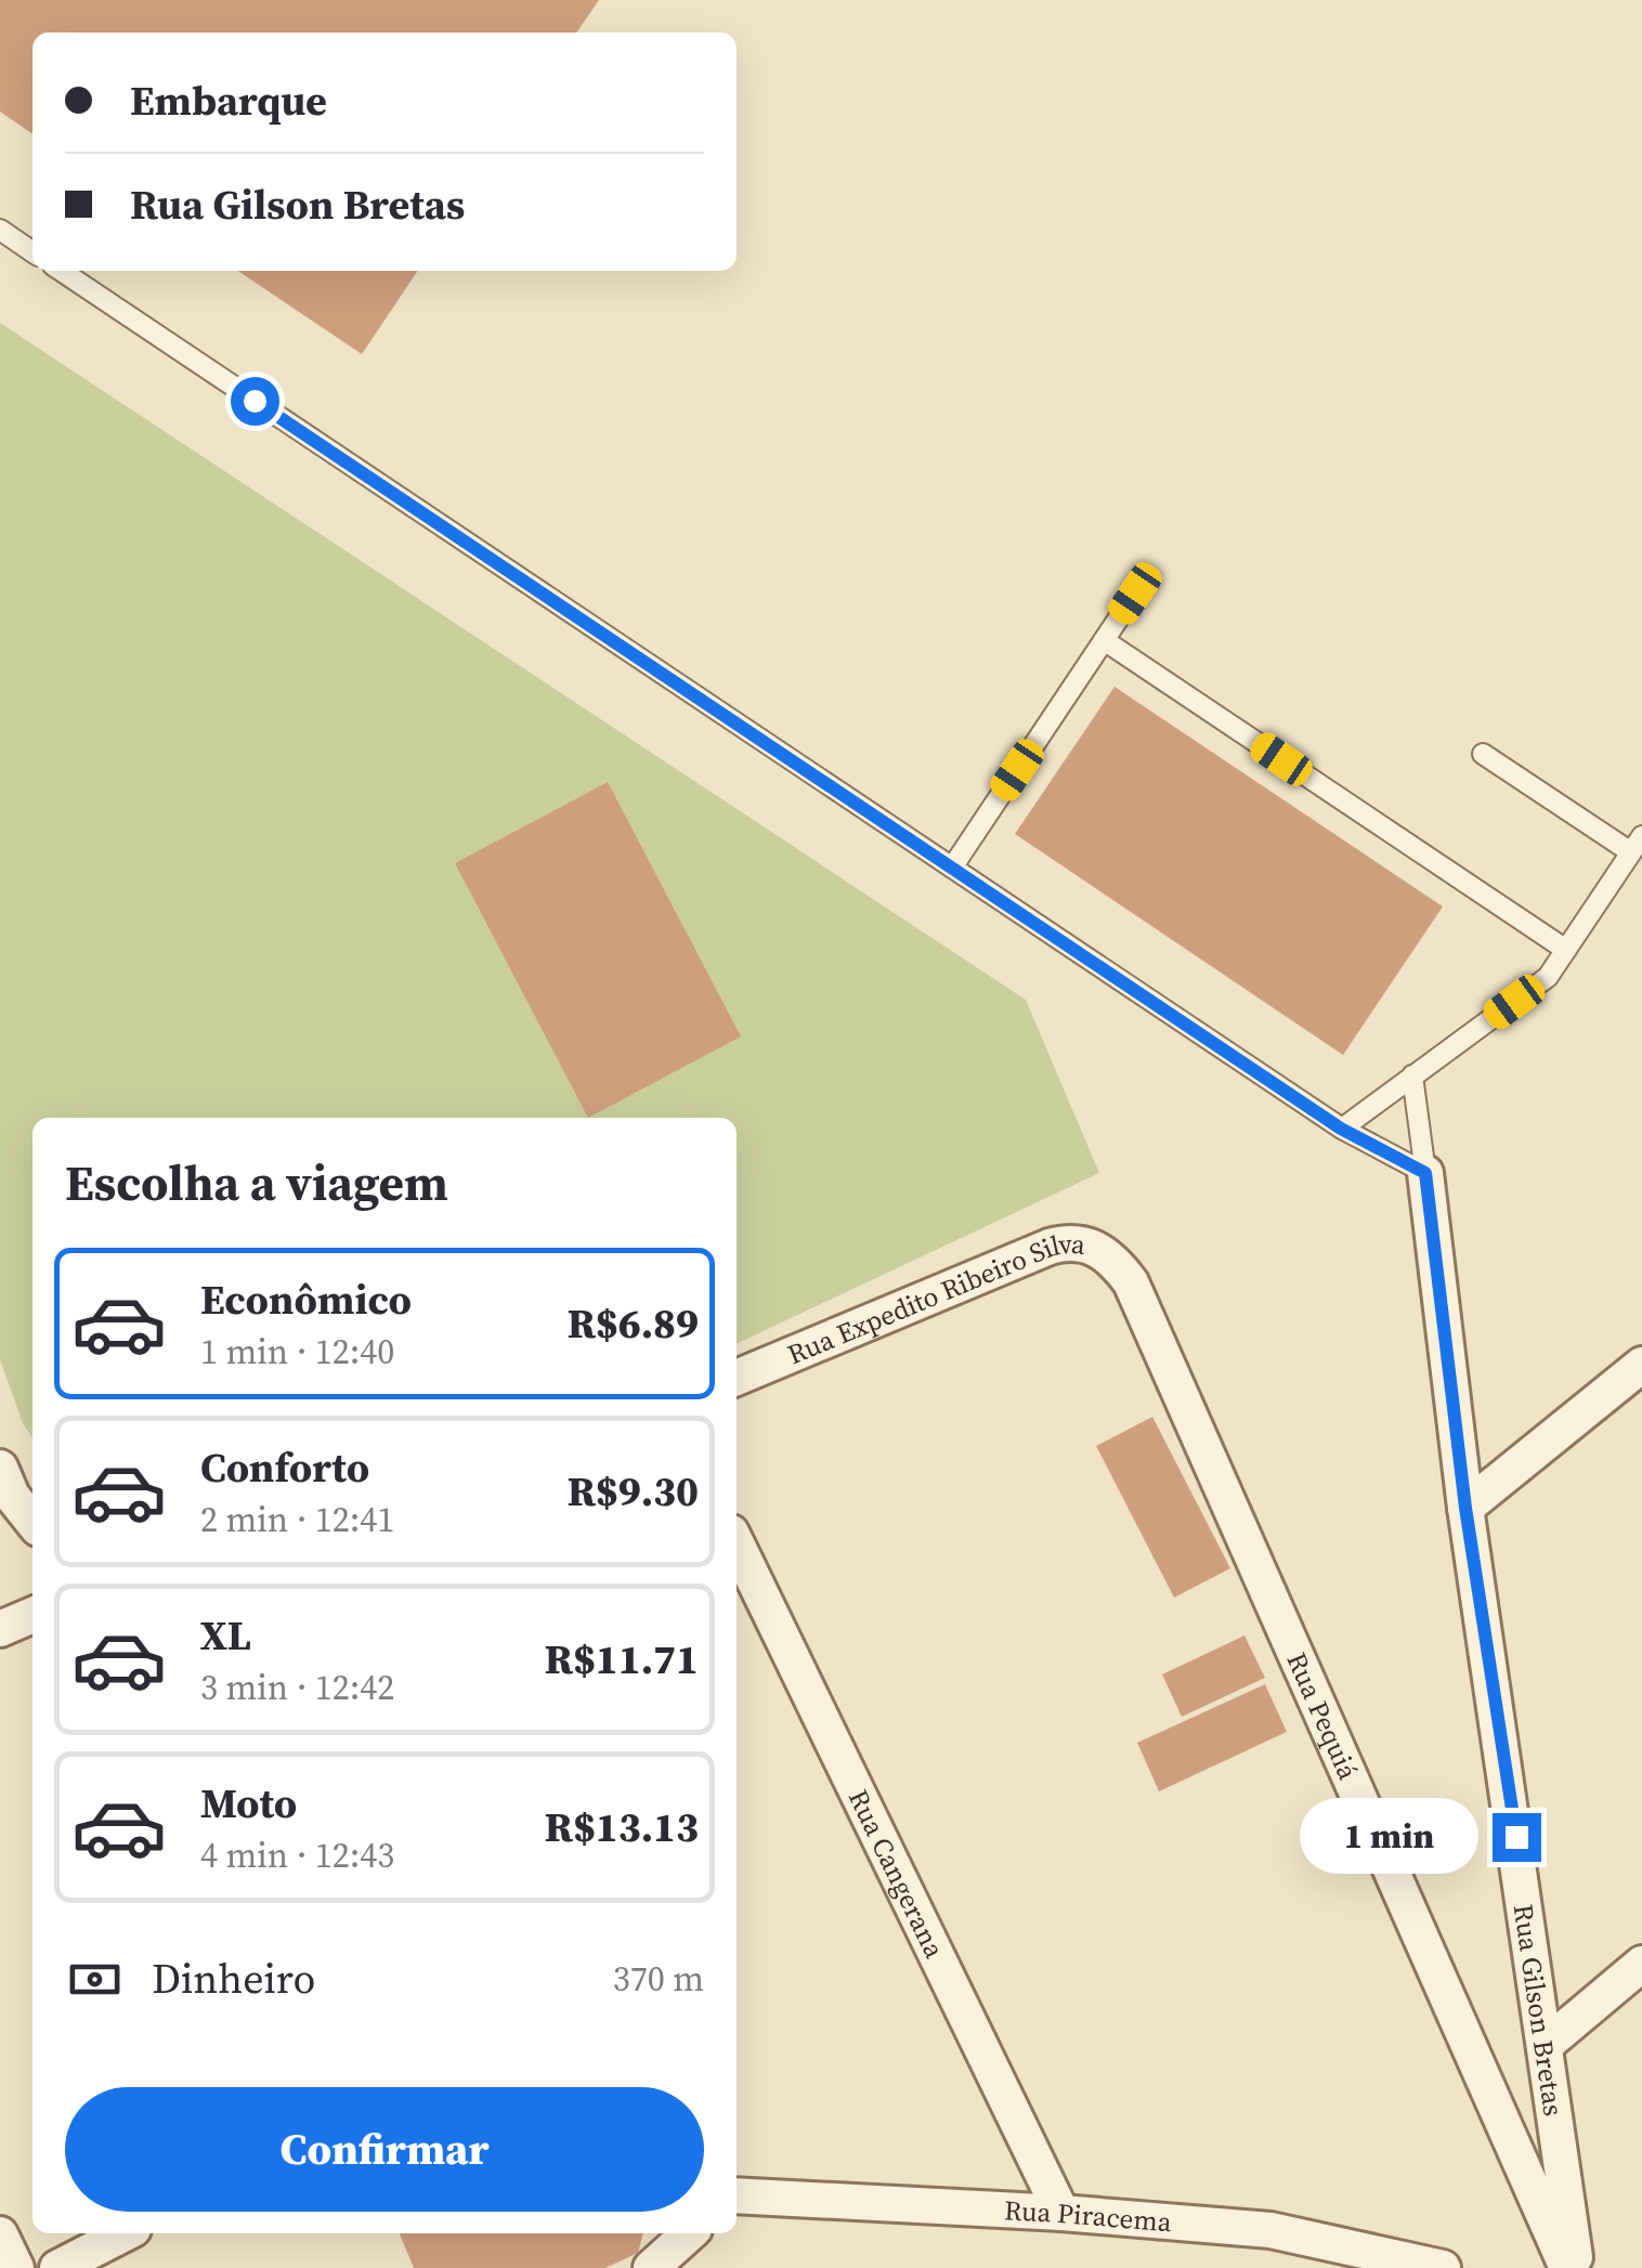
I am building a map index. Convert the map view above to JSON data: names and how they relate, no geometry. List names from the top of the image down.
{
  "streets": {
    "street": [
      "Rua Expedito Ribeiro Silva",
      "Rua Pequiá",
      "Rua Cangerana",
      "Rua Gilson Bretas",
      "Rua Piracema"
    ]
  },
  "crossings": [
    ["Rua Expedito Ribeiro Silva", "Rua Pequiá"],
    ["Rua Cangerana", "Rua Piracema"]
  ],
  "page": {
    "banner": ["Embarque", "Rua Gilson Bretas"],
    "heading": "Escolha a viagem",
    "list": [
      {
        "name": "Econômico",
        "note": "1 min · 12:40",
        "value": "R$6.89"
      },
      {
        "name": "Conforto",
        "note": "2 min · 12:41",
        "value": "R$9.30"
      },
      {
        "name": "XL",
        "note": "3 min · 12:42",
        "value": "R$11.71"
      },
      {
        "name": "Moto",
        "note": "4 min · 12:43",
        "value": "R$13.13"
      }
    ],
    "bubble": "1 min",
    "pay": ["Dinheiro", "370 m"],
    "buttons": "Confirmar"
  }
}
